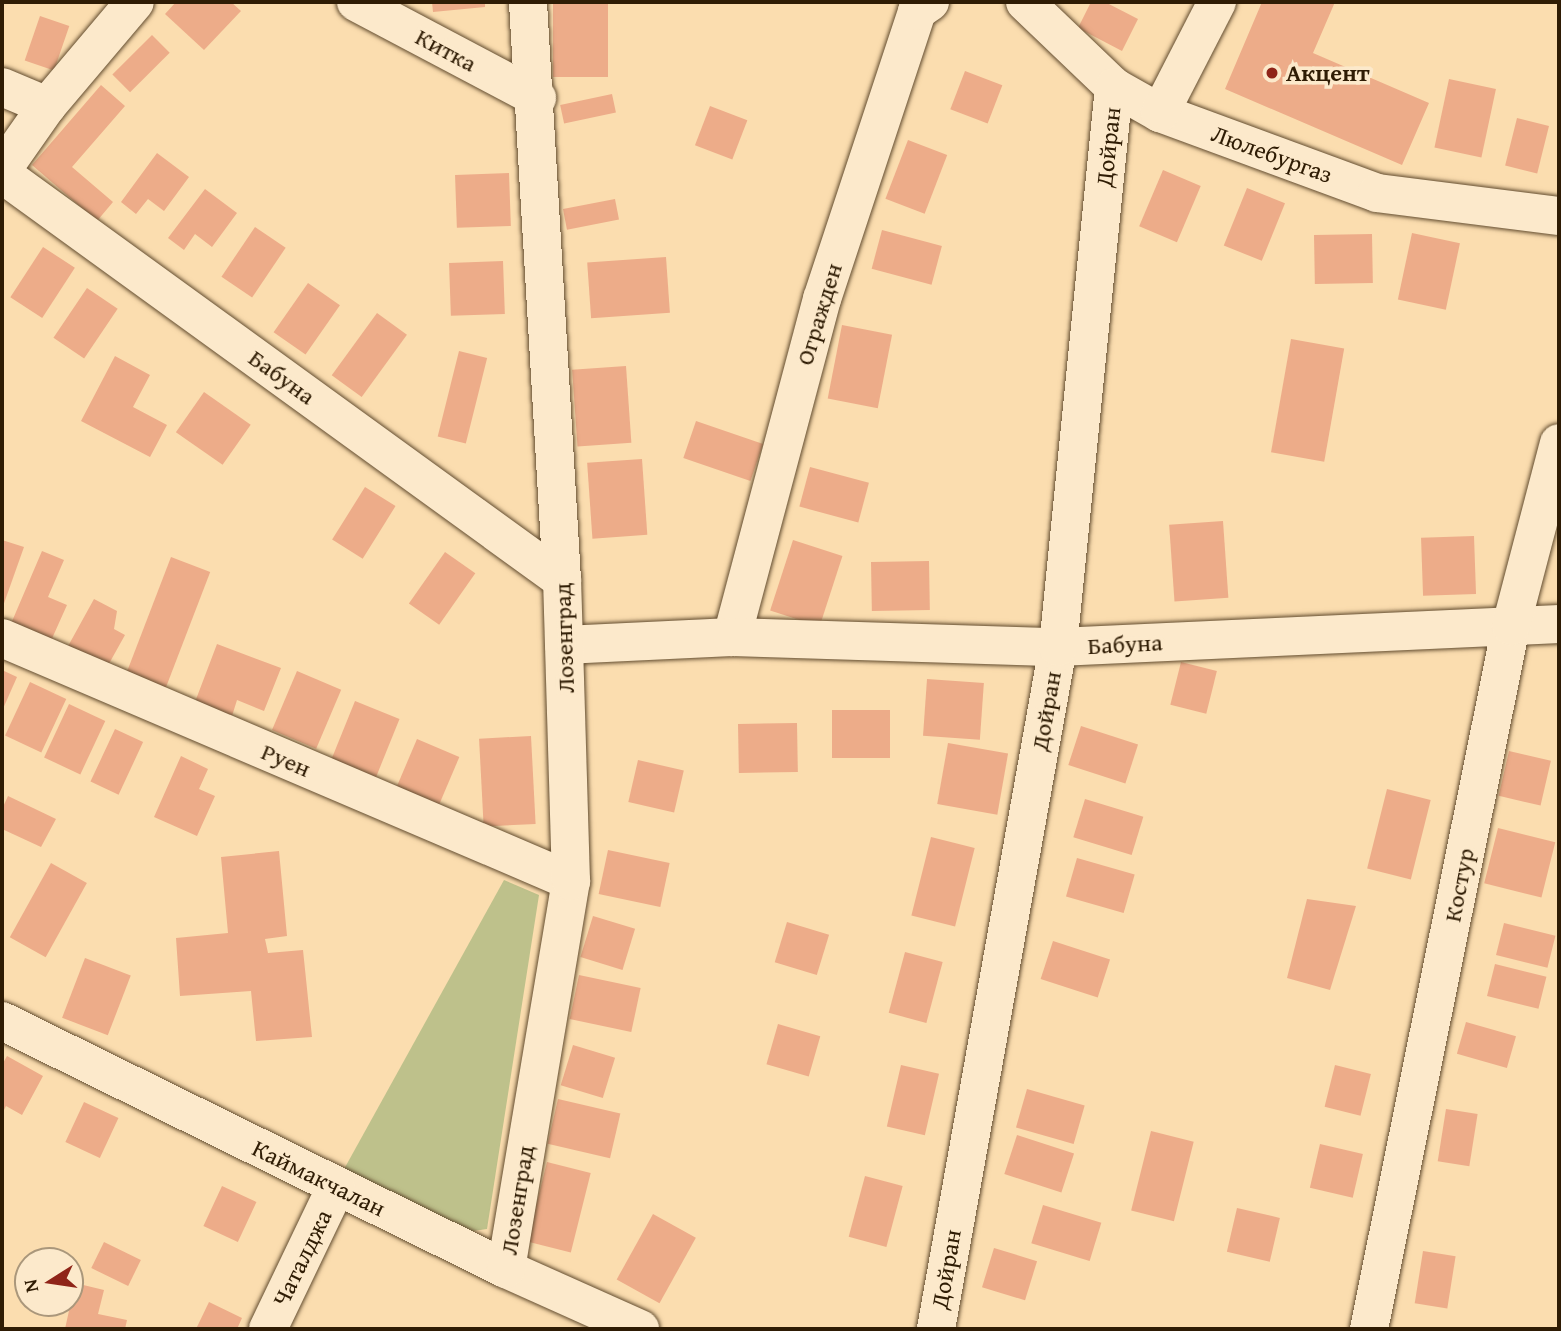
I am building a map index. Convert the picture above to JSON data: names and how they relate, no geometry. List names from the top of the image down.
{
  "streets": {
    "street": [
      "Китка",
      "Дойран",
      "Люлебургаз",
      "Огражден",
      "Бабуна",
      "Лозенград",
      "Руен",
      "Костур",
      "Каймакчалан",
      "Чаталджа"
    ]
  },
  "crossings": [
    ["Китка", "Лозенград"],
    ["Дойран", "Люлебургаз"],
    ["Дойран", "Бабуна"],
    ["Огражден", "Бабуна"],
    ["Бабуна", "Лозенград"],
    ["Бабуна", "Костур"],
    ["Лозенград", "Руен"],
    ["Лозенград", "Каймакчалан"],
    ["Каймакчалан", "Чаталджа"]
  ],
  "places": ["Акцент"],
  "north": "left"
}
